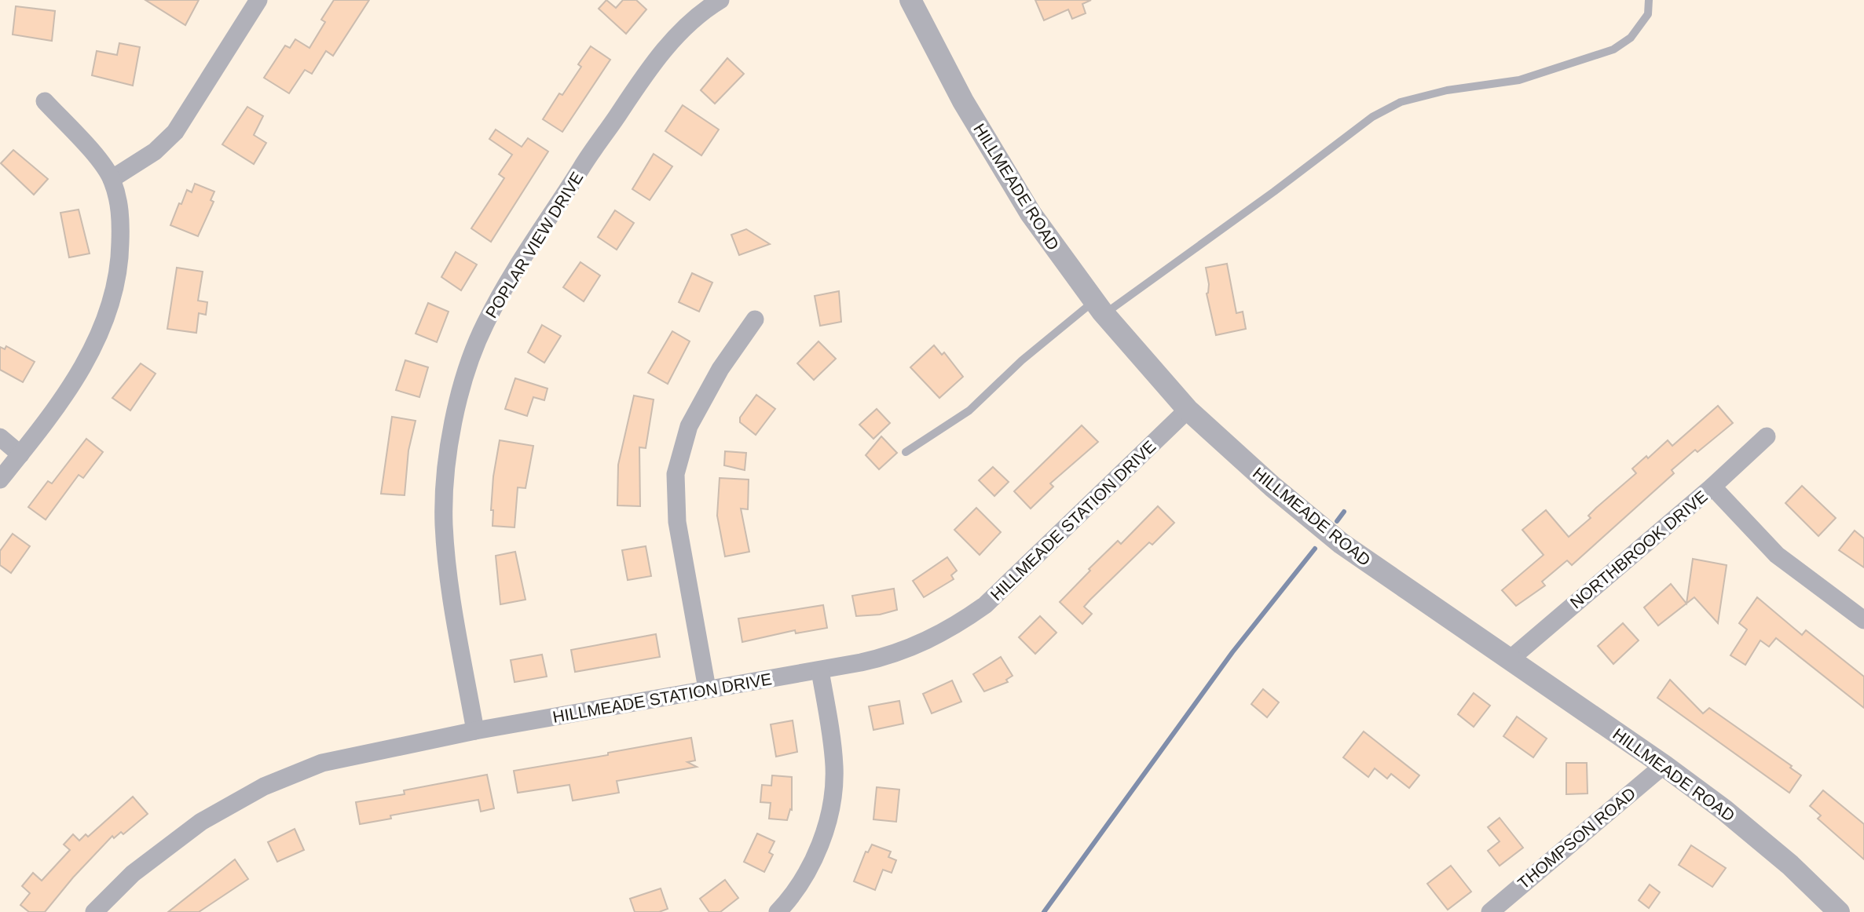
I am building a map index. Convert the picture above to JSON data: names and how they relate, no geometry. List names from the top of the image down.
{
  "streets": {
    "street": [
      "HILLMEADE ROAD",
      "POPLAR VIEW DRIVE",
      "HILLMEADE STATION DRIVE",
      "NORTHBROOK DRIVE",
      "THOMPSON ROAD"
    ]
  },
  "crossings": [
    ["HILLMEADE ROAD", "HILLMEADE STATION DRIVE"],
    ["HILLMEADE ROAD", "NORTHBROOK DRIVE"],
    ["HILLMEADE ROAD", "THOMPSON ROAD"],
    ["POPLAR VIEW DRIVE", "HILLMEADE STATION DRIVE"]
  ]
}
